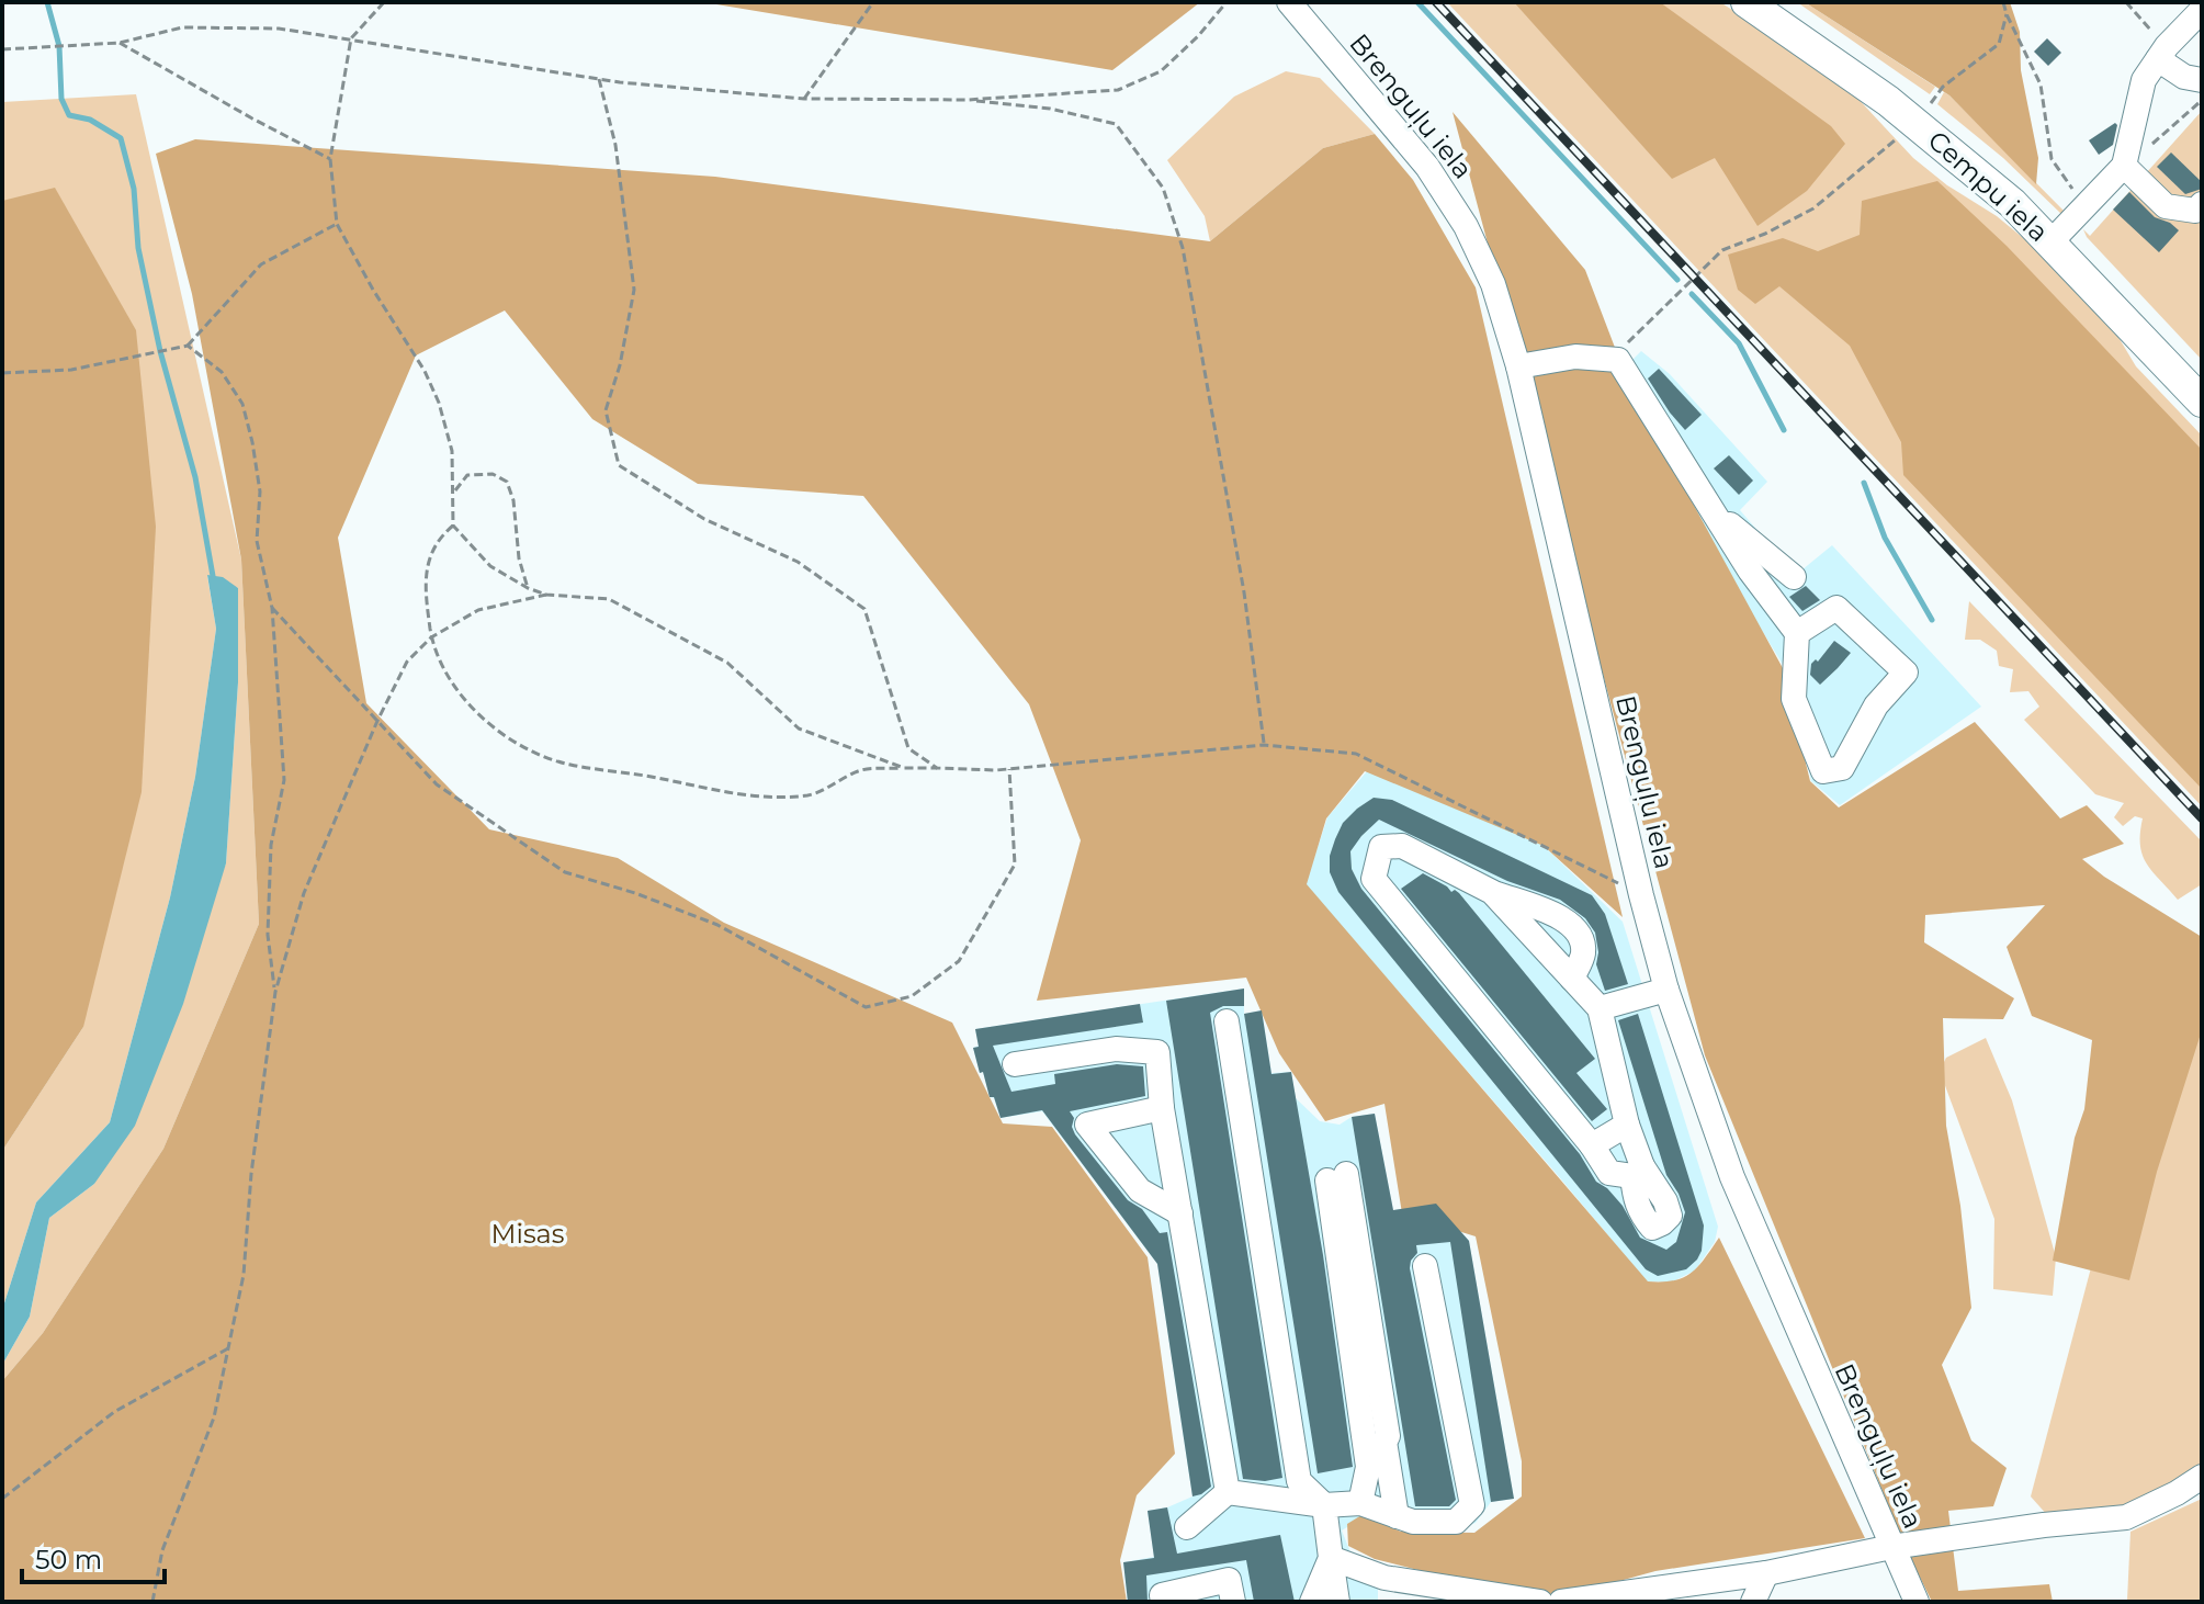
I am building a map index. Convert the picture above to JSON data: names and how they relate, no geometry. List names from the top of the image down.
{
  "streets": {
    "main road": ["Cempu iela"],
    "street": ["Brenguļu iela"]
  },
  "parks": ["Misas"],
  "scale_bar": "50 m"
}
